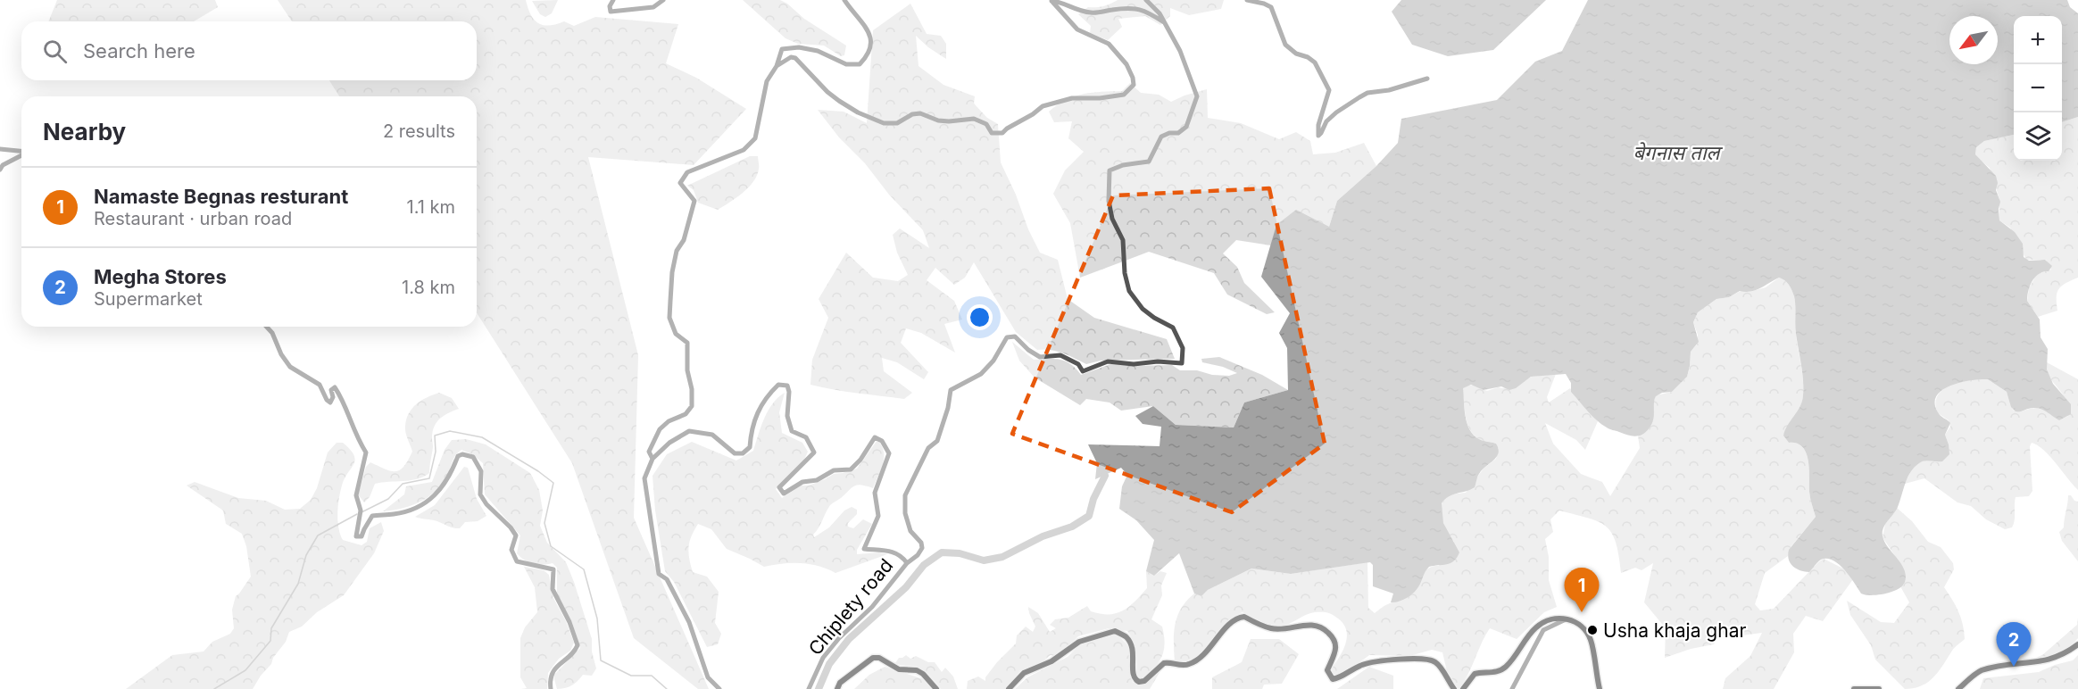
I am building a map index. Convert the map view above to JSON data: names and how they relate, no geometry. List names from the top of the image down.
{
  "streets": {
    "street": ["Chiplety road"]
  },
  "water": ["बेगनास ताल"],
  "places": ["Usha khaja ghar"],
  "north": "bottom left",
  "page": {
    "map_buttons": ["+", "−"],
    "search": "Search here",
    "heading": ["Nearby", "2 results"],
    "list": [
      {
        "mark": "1",
        "name": "Namaste Begnas resturant",
        "note": "Restaurant · urban road",
        "value": "1.1 km"
      },
      {
        "mark": "2",
        "name": "Megha Stores",
        "note": "Supermarket",
        "value": "1.8 km"
      }
    ],
    "pins": ["1", "2"]
  }
}
